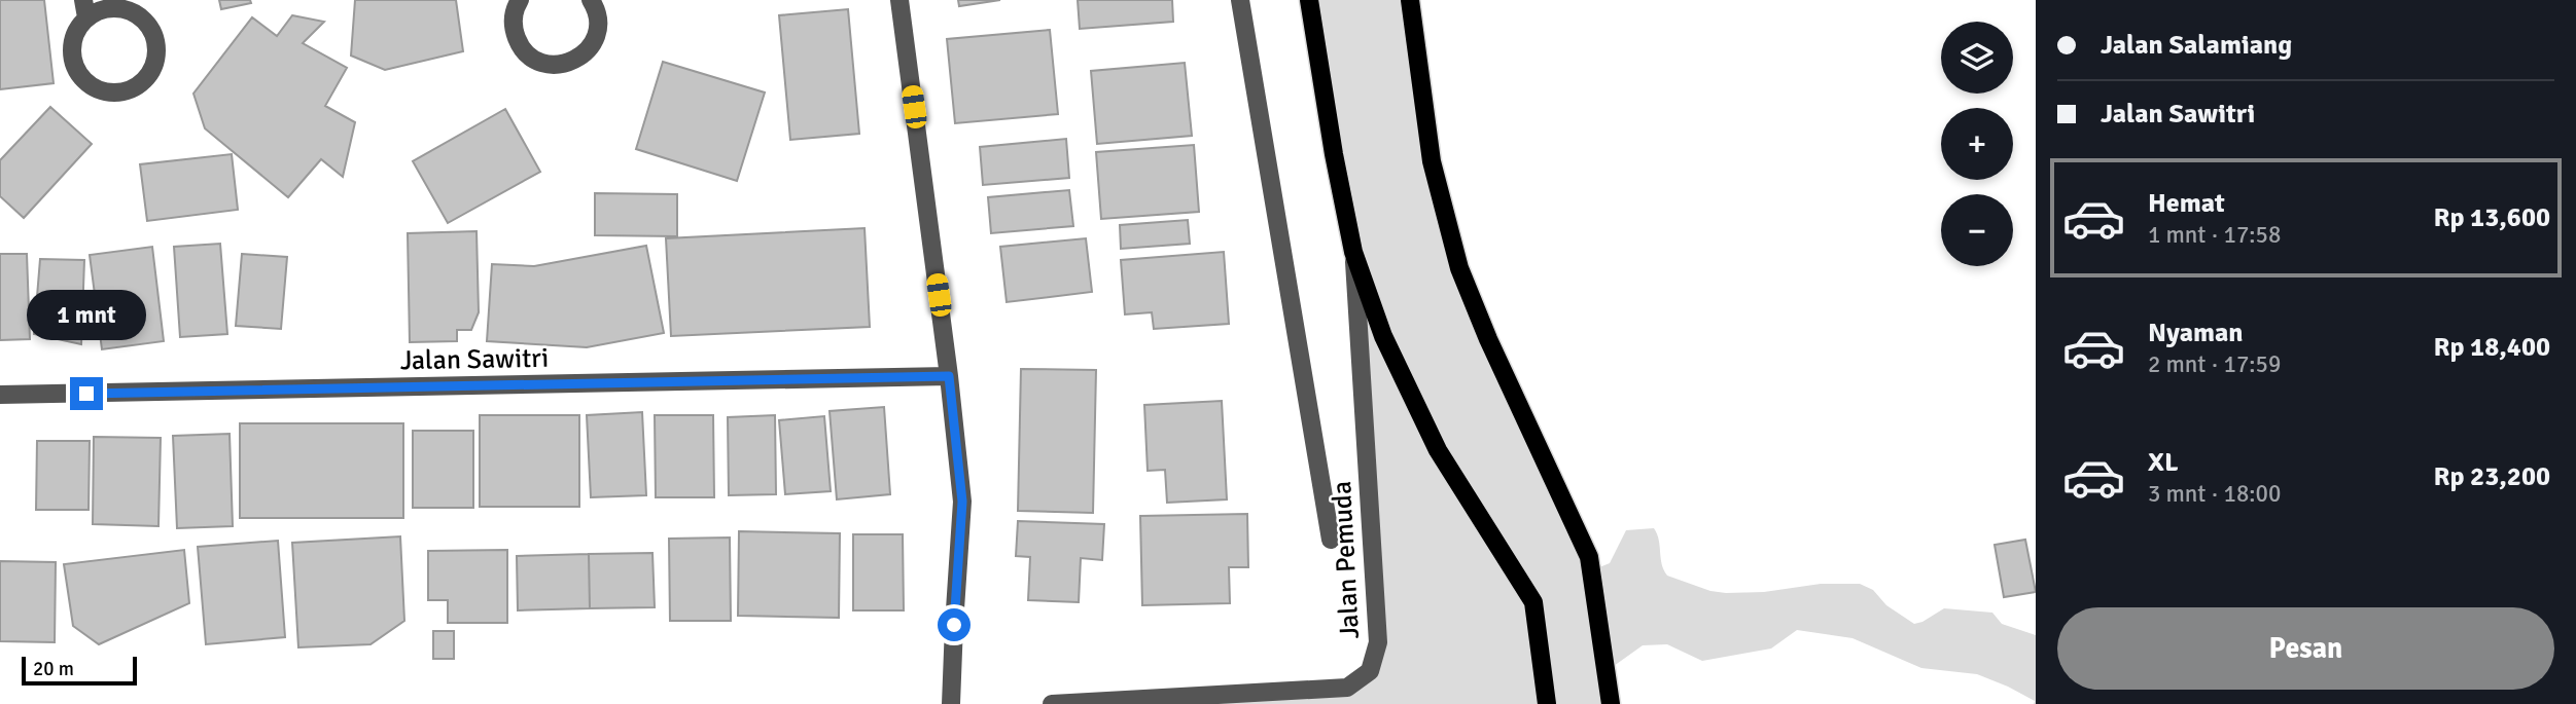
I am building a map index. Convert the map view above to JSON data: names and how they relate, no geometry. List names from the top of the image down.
{
  "streets": {
    "street": ["Jalan Sawitri", "Jalan Pemuda"]
  },
  "scale_bar": "20 m",
  "page": {
    "banner": ["Jalan Salamiang", "Jalan Sawitri"],
    "map_buttons": ["+", "−"],
    "list": [
      {
        "name": "Hemat",
        "note": "1 mnt · 17:58",
        "value": "Rp 13,600"
      },
      {
        "name": "Nyaman",
        "note": "2 mnt · 17:59",
        "value": "Rp 18,400"
      },
      {
        "name": "XL",
        "note": "3 mnt · 18:00",
        "value": "Rp 23,200"
      }
    ],
    "bubble": "1 mnt",
    "buttons": "Pesan",
    "scale": "20 m"
  }
}
